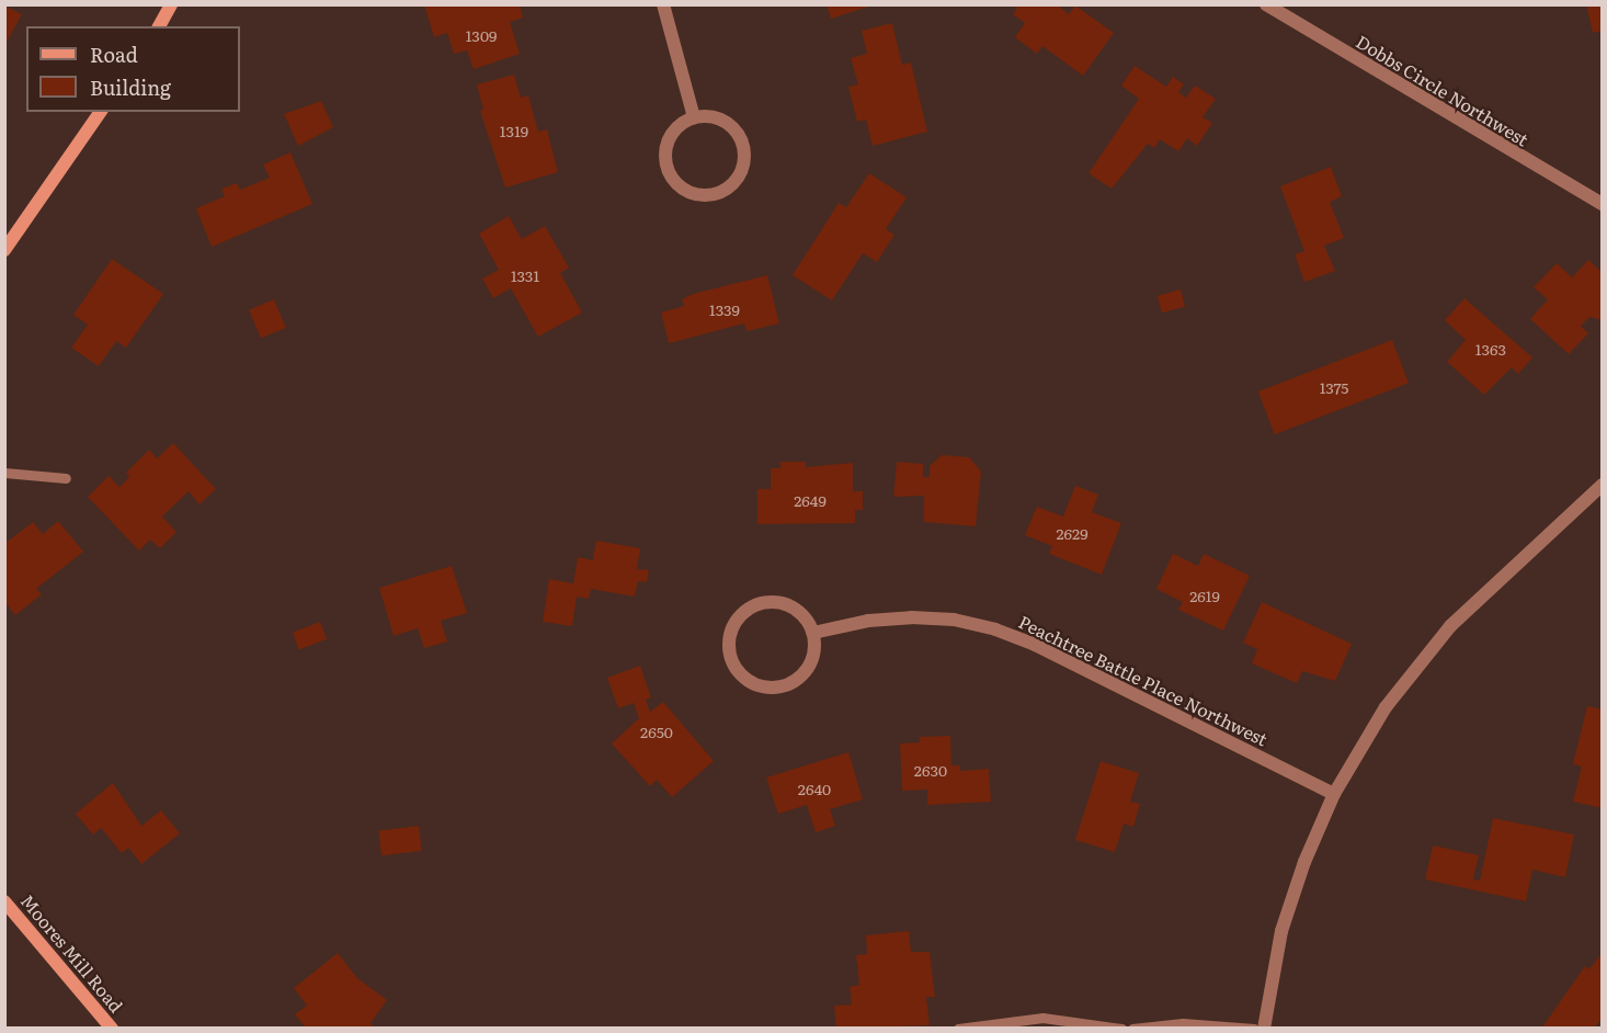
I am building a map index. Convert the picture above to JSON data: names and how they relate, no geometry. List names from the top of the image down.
{
  "streets": {
    "street": ["Dobbs Circle Northwest", "Peachtree Battle Place Northwest", "Moores Mill Road"]
  },
  "house_numbers": [
    "1309",
    "1319",
    "1331",
    "1339",
    "1363",
    "1375",
    "2649",
    "2629",
    "2619",
    "2650",
    "2630",
    "2640"
  ],
  "legend": ["Road", "Building"]
}
